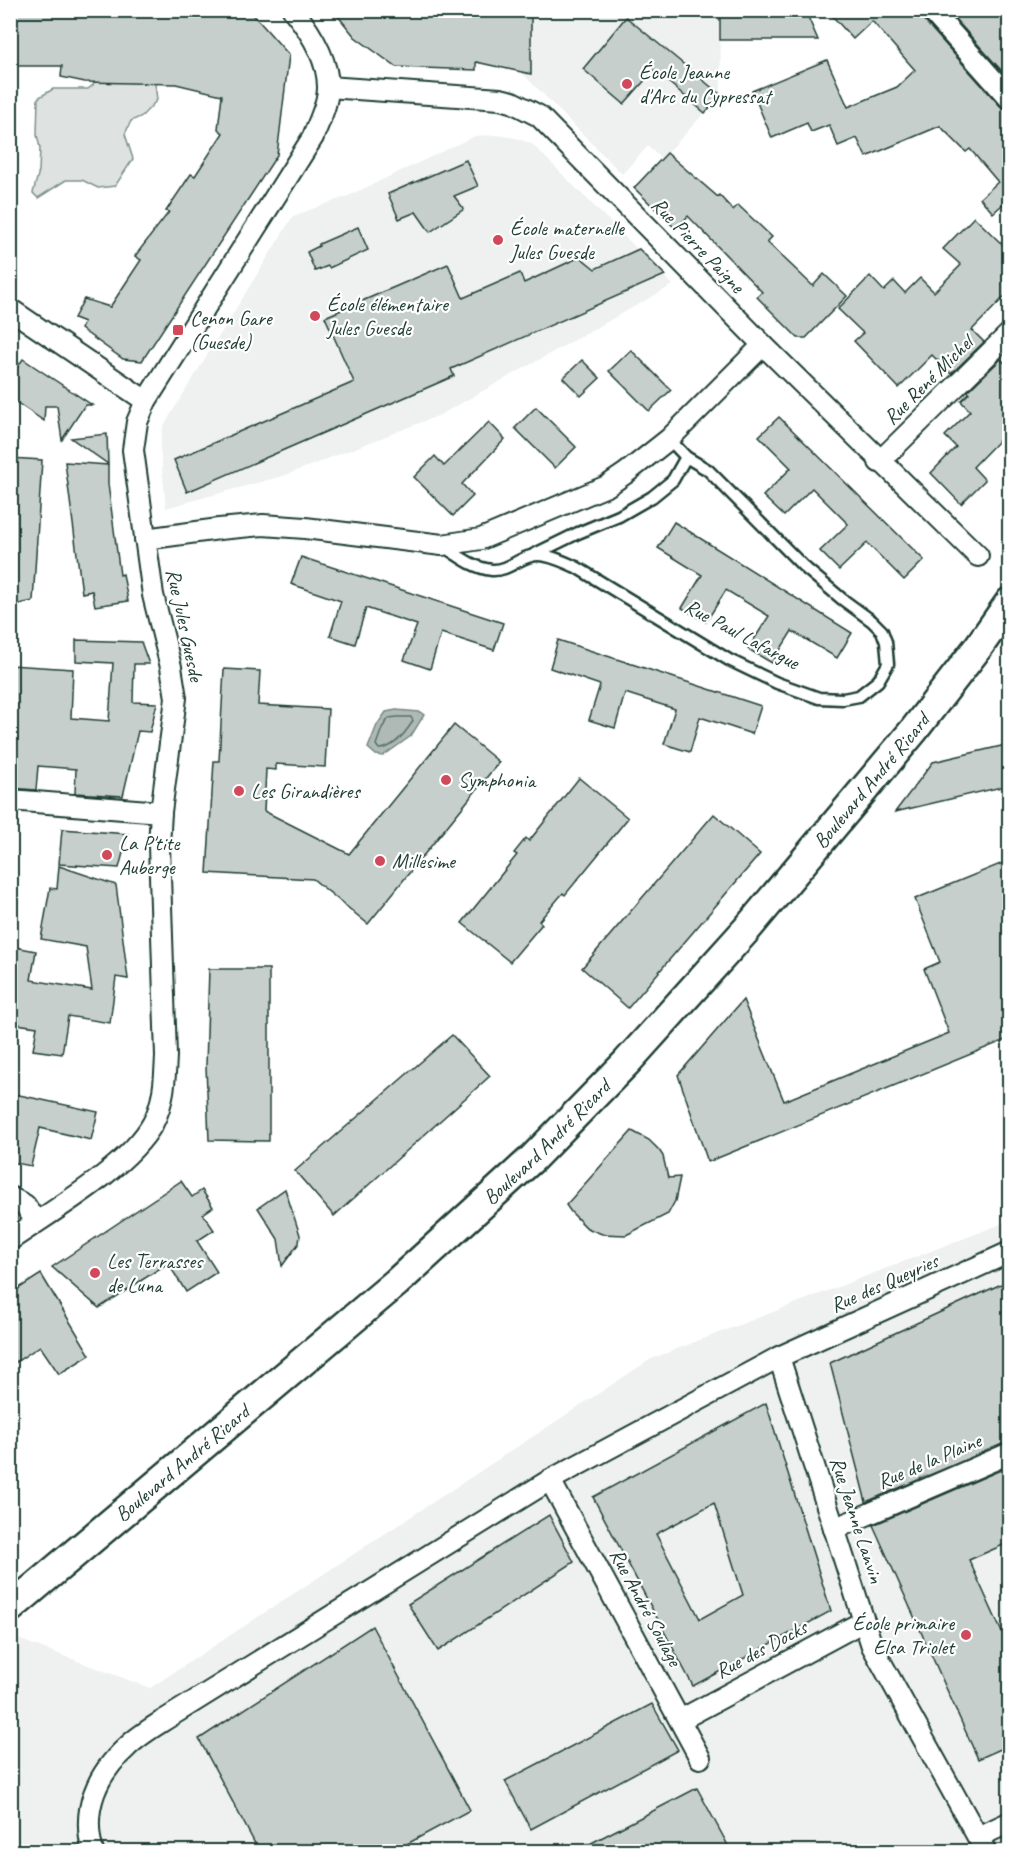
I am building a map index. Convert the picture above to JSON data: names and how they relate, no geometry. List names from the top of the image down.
{
  "streets": {
    "main road": ["Boulevard André Ricard"],
    "street": [
      "Rue Pierre Paigne",
      "Rue René Michel",
      "Rue Jules Guesde",
      "Rue des Queyries",
      "Rue de la Plaine",
      "Rue Jeanne Lanvin",
      "Rue André Soulage",
      "Rue des Docks"
    ],
    "lane": ["Rue Paul Lafargue"]
  },
  "crossings": [
    ["Rue Pierre Paigne", "Rue René Michel"],
    ["Rue Pierre Paigne", "Rue Jules Guesde"],
    ["Rue des Queyries", "Rue Jeanne Lanvin"],
    ["Rue des Queyries", "Rue André Soulage"],
    ["Rue de la Plaine", "Rue Jeanne Lanvin"],
    ["Rue Jeanne Lanvin", "Rue des Docks"],
    ["Rue André Soulage", "Rue des Docks"]
  ],
  "places": {
    "other": [
      "École Jeanne d'Arc du Cypressat",
      "École maternelle Jules Guesde",
      "École élémentaire Jules Guesde",
      "Symphonia",
      "Les Girandières",
      "La P'tite Auberge",
      "Millesime",
      "Les Terrasses de Luna",
      "École primaire Elsa Triolet"
    ],
    "transit": ["Cenon Gare (Guesde)"]
  }
}
